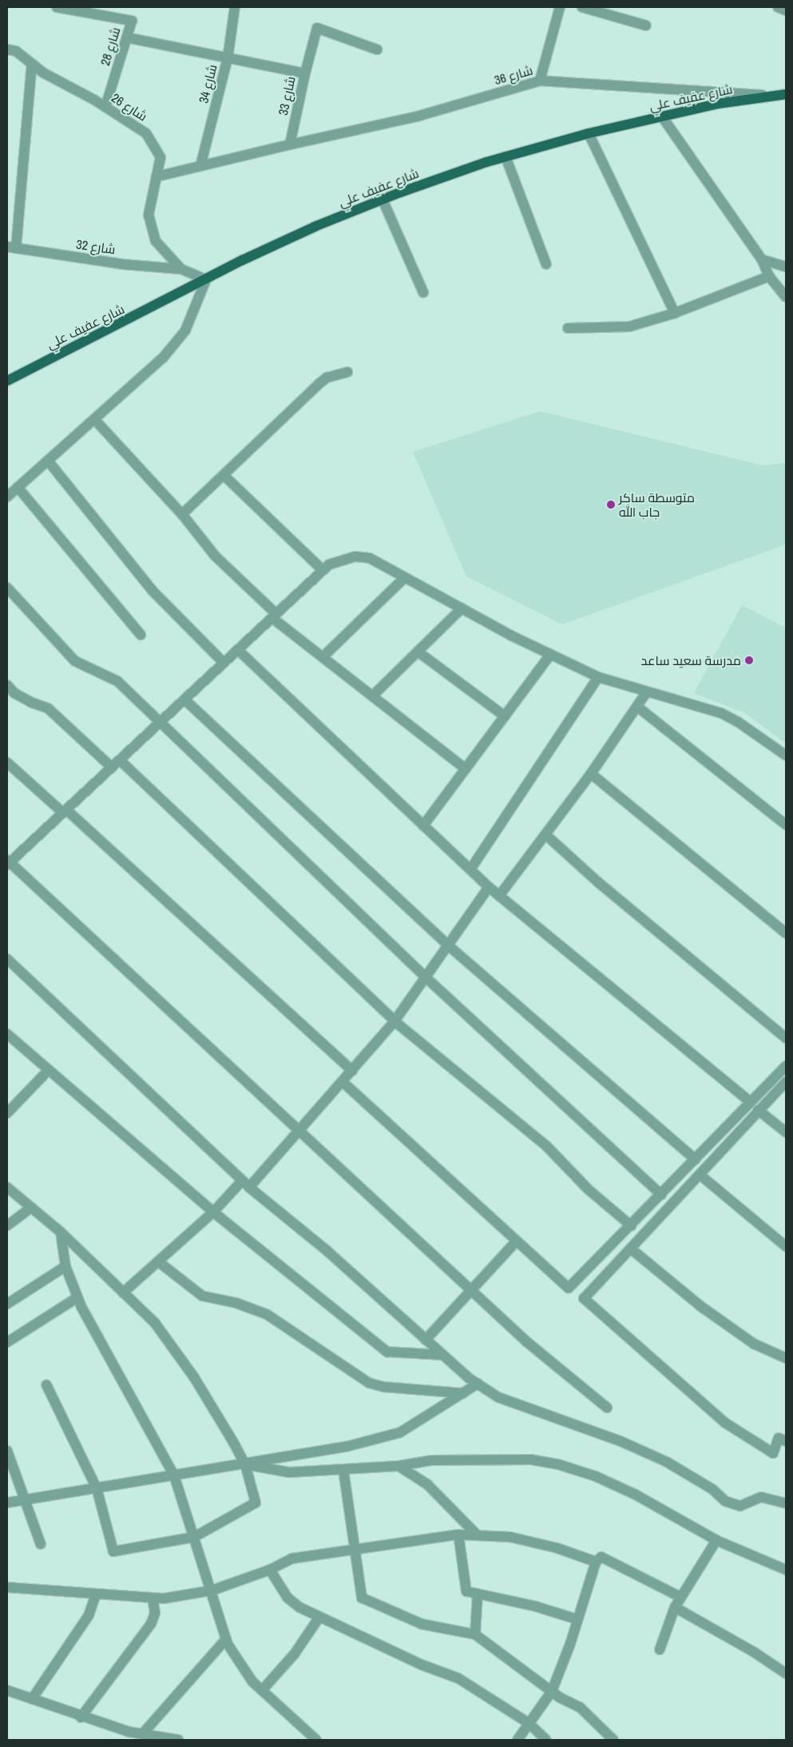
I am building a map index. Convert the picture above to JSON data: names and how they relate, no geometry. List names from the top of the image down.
{
  "streets": {
    "main road": ["شارع عفيف علي"],
    "street": [
      "شارع 28",
      "شارع 36",
      "شارع 34",
      "شارع 33",
      "شارع 26",
      "شارع 32"
    ]
  },
  "crossings": [
    ["شارع 28", "شارع 33"],
    ["شارع 28", "شارع 26"],
    ["شارع 36", "شارع 33"],
    ["شارع 36", "شارع عفيف علي"],
    ["شارع 34", "شارع 33"],
    ["شارع عفيف علي", "شارع 26"],
    ["شارع 26", "شارع 32"]
  ],
  "places": ["متوسطة ساكر جاب الله", "مدرسة سعيد ساعد"]
}
